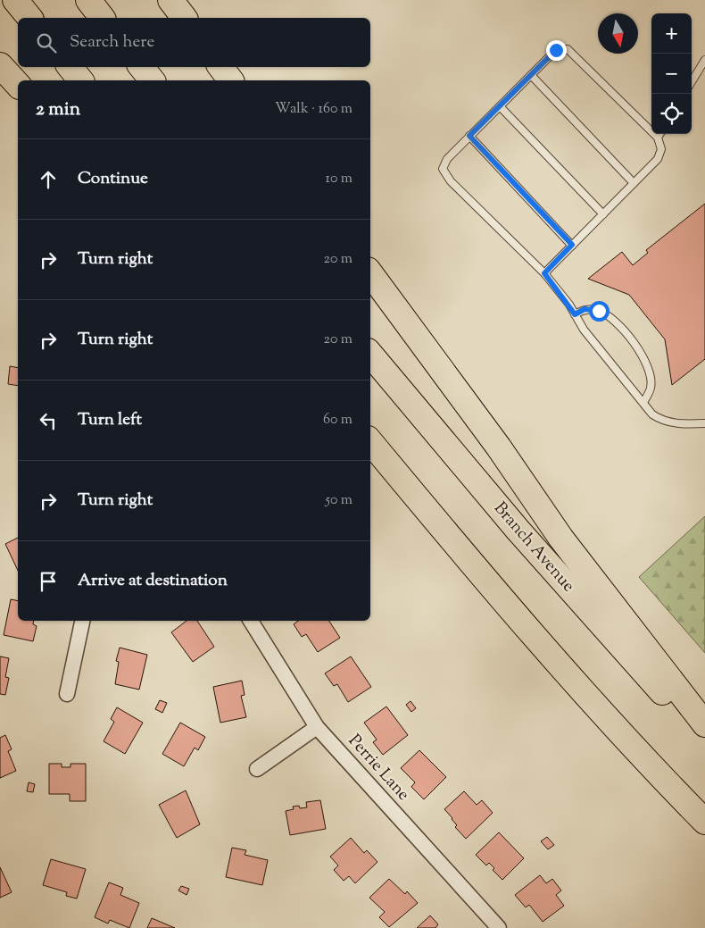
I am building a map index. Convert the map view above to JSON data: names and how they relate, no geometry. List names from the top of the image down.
{
  "streets": {
    "highway": ["Branch Avenue"],
    "street": ["Perrie Lane"]
  },
  "north": "bottom",
  "page": {
    "map_buttons": ["+", "−"],
    "search": "Search here",
    "heading": ["2 min", "Walk · 160 m"],
    "list": [
      ["Continue", "10 m"],
      ["Turn right", "20 m"],
      ["Turn right", "20 m"],
      ["Turn left", "60 m"],
      ["Turn right", "50 m"],
      "Arrive at destination"
    ]
  }
}
